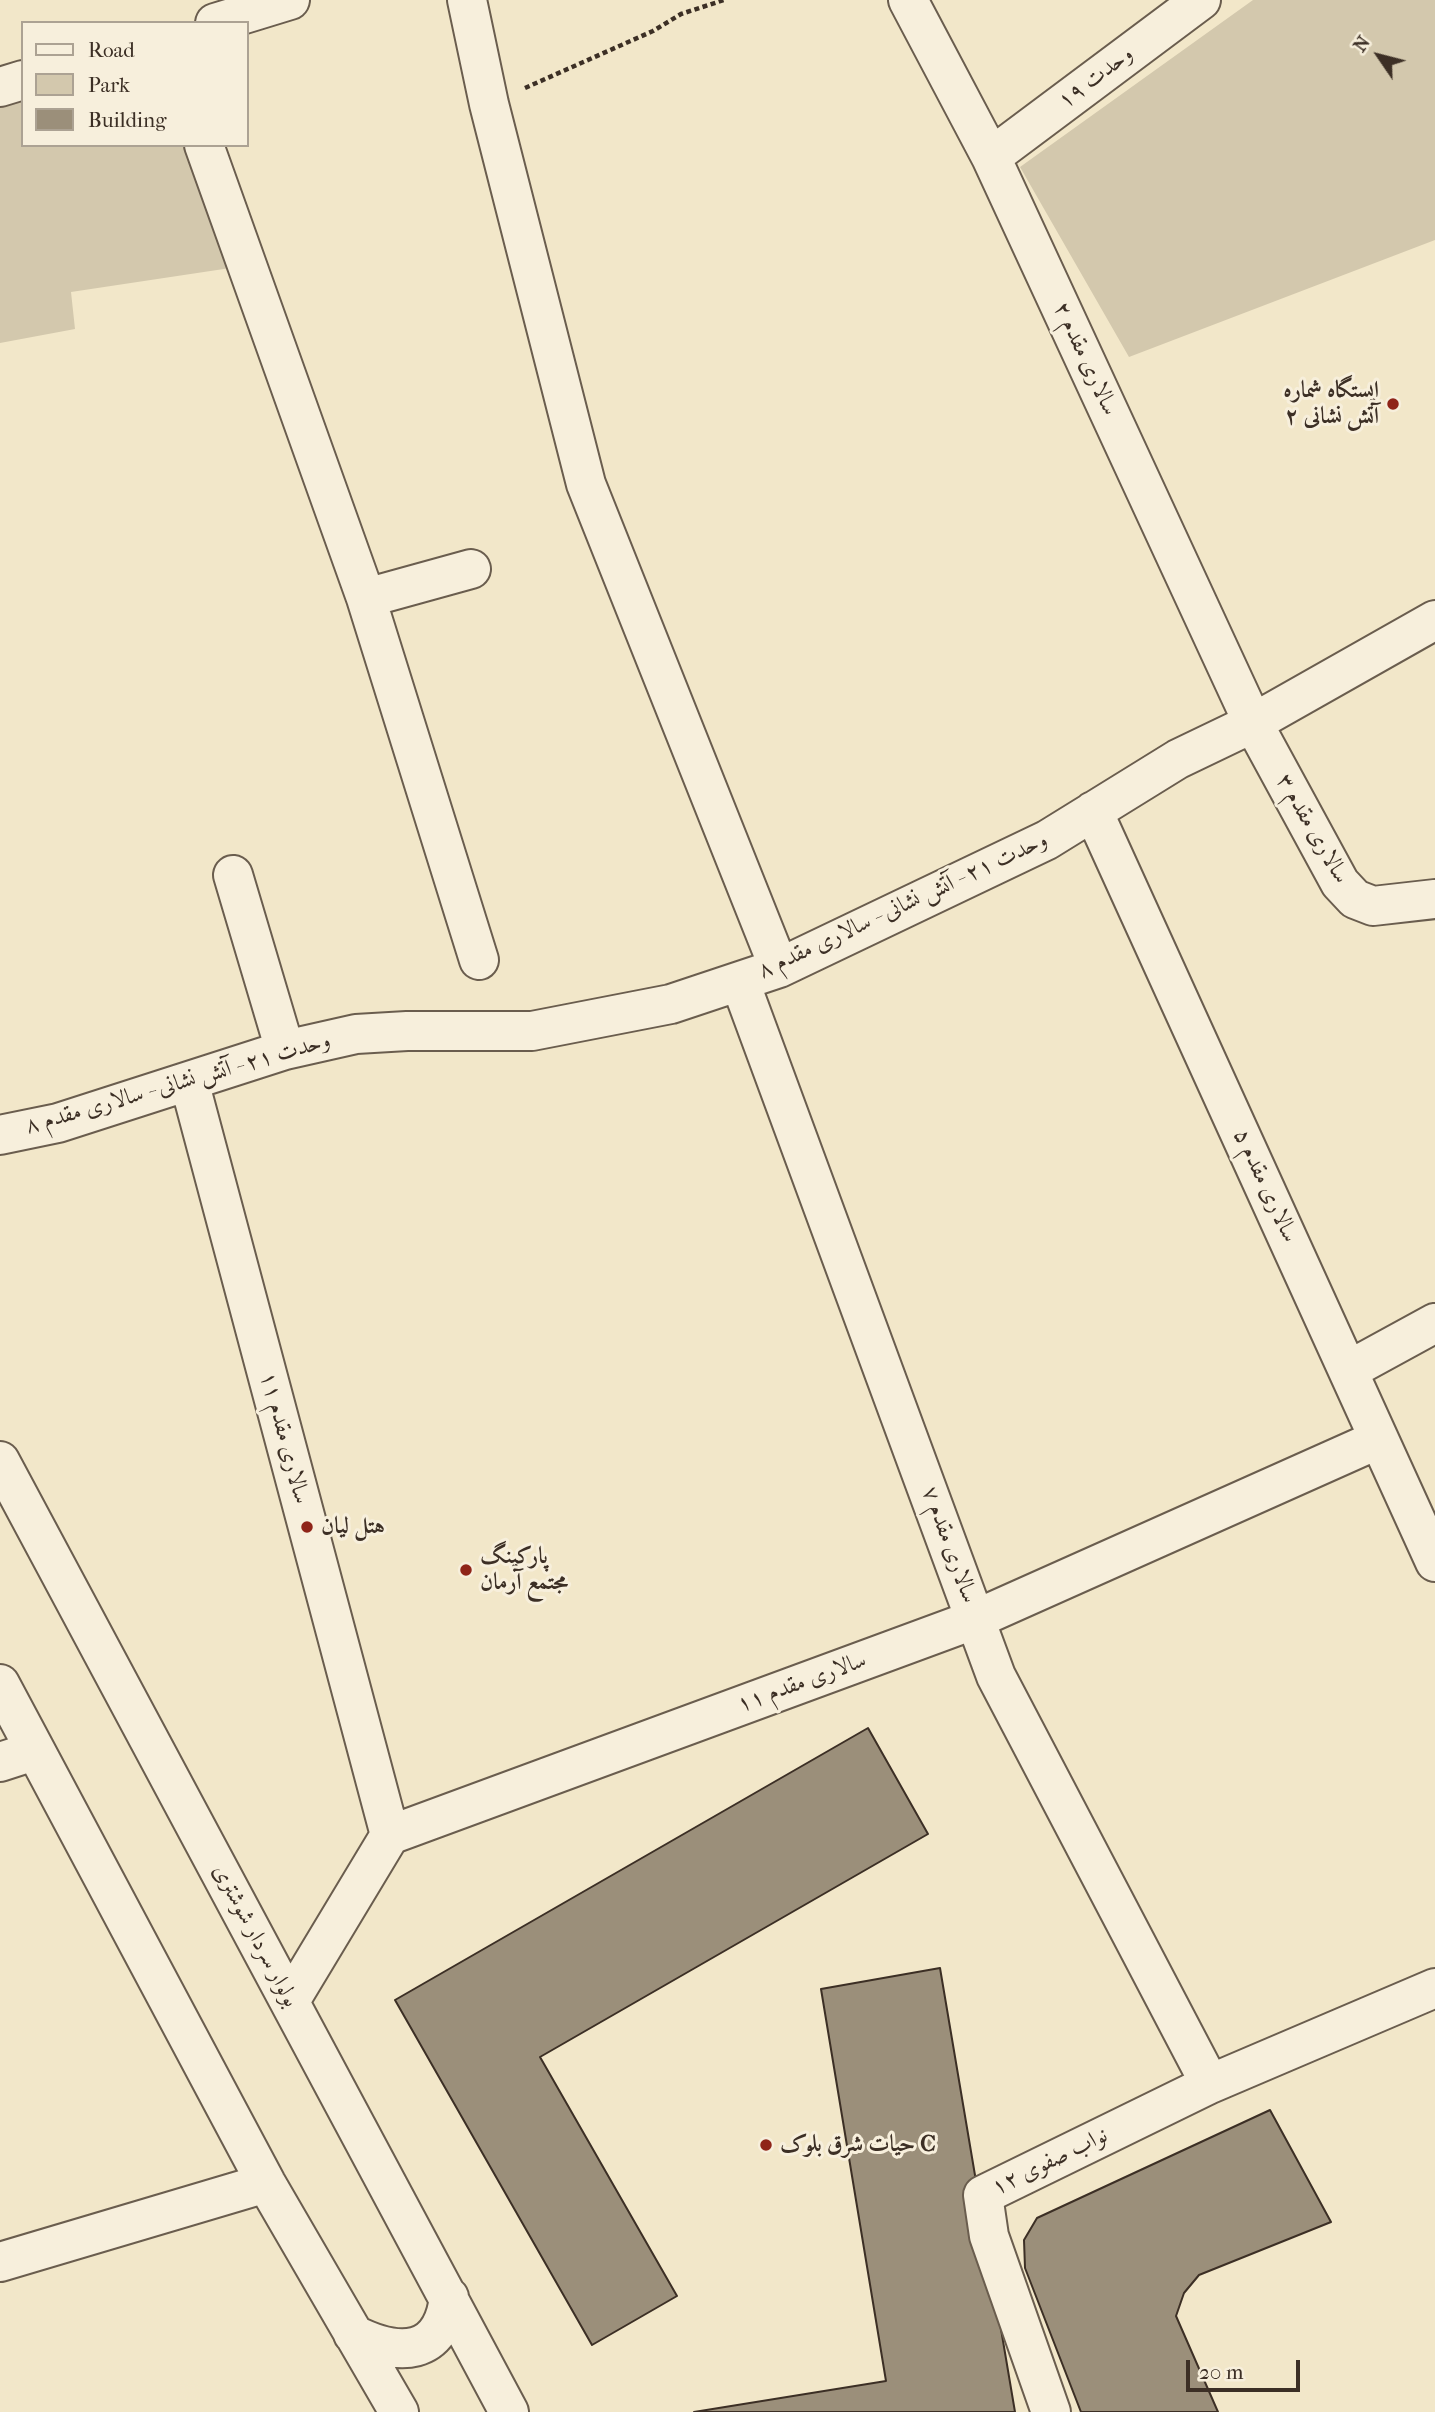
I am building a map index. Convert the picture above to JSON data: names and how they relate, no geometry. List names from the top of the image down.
{
  "streets": {
    "street": [
      "وحدت ۱۹",
      "سالاری مقدم ۲",
      "سالاری مقدم ۳",
      "وحدت ۲۱ - آتش نشانی - سالاری مقدم ۸",
      "سالاری مقدم ۵",
      "سالاری مقدم ۱۱",
      "سالاری مقدم ۷",
      "بولوار سردار شوشتری",
      "نواب صفوی ۱۲"
    ]
  },
  "crossings": [
    ["وحدت ۱۹", "سالاری مقدم ۲"],
    ["سالاری مقدم ۲", "سالاری مقدم ۳"],
    ["سالاری مقدم ۲", "وحدت ۲۱ - آتش نشانی - سالاری مقدم ۸"],
    ["سالاری مقدم ۳", "وحدت ۲۱ - آتش نشانی - سالاری مقدم ۸"],
    ["وحدت ۲۱ - آتش نشانی - سالاری مقدم ۸", "سالاری مقدم ۵"],
    ["وحدت ۲۱ - آتش نشانی - سالاری مقدم ۸", "سالاری مقدم ۱۱"],
    ["وحدت ۲۱ - آتش نشانی - سالاری مقدم ۸", "سالاری مقدم ۷"],
    ["سالاری مقدم ۵", "سالاری مقدم ۱۱"],
    ["سالاری مقدم ۱۱", "سالاری مقدم ۷"],
    ["سالاری مقدم ۷", "نواب صفوی ۱۲"]
  ],
  "places": [
    "ایستگاه شماره ۲ آتش نشانی",
    "هتل لیان",
    "پارکینگ مجتمع آرمان",
    "حیات شرق بلوک C"
  ],
  "legend": ["Road", "Park", "Building"],
  "scale_bar": "20 m",
  "north": "top left"
}
